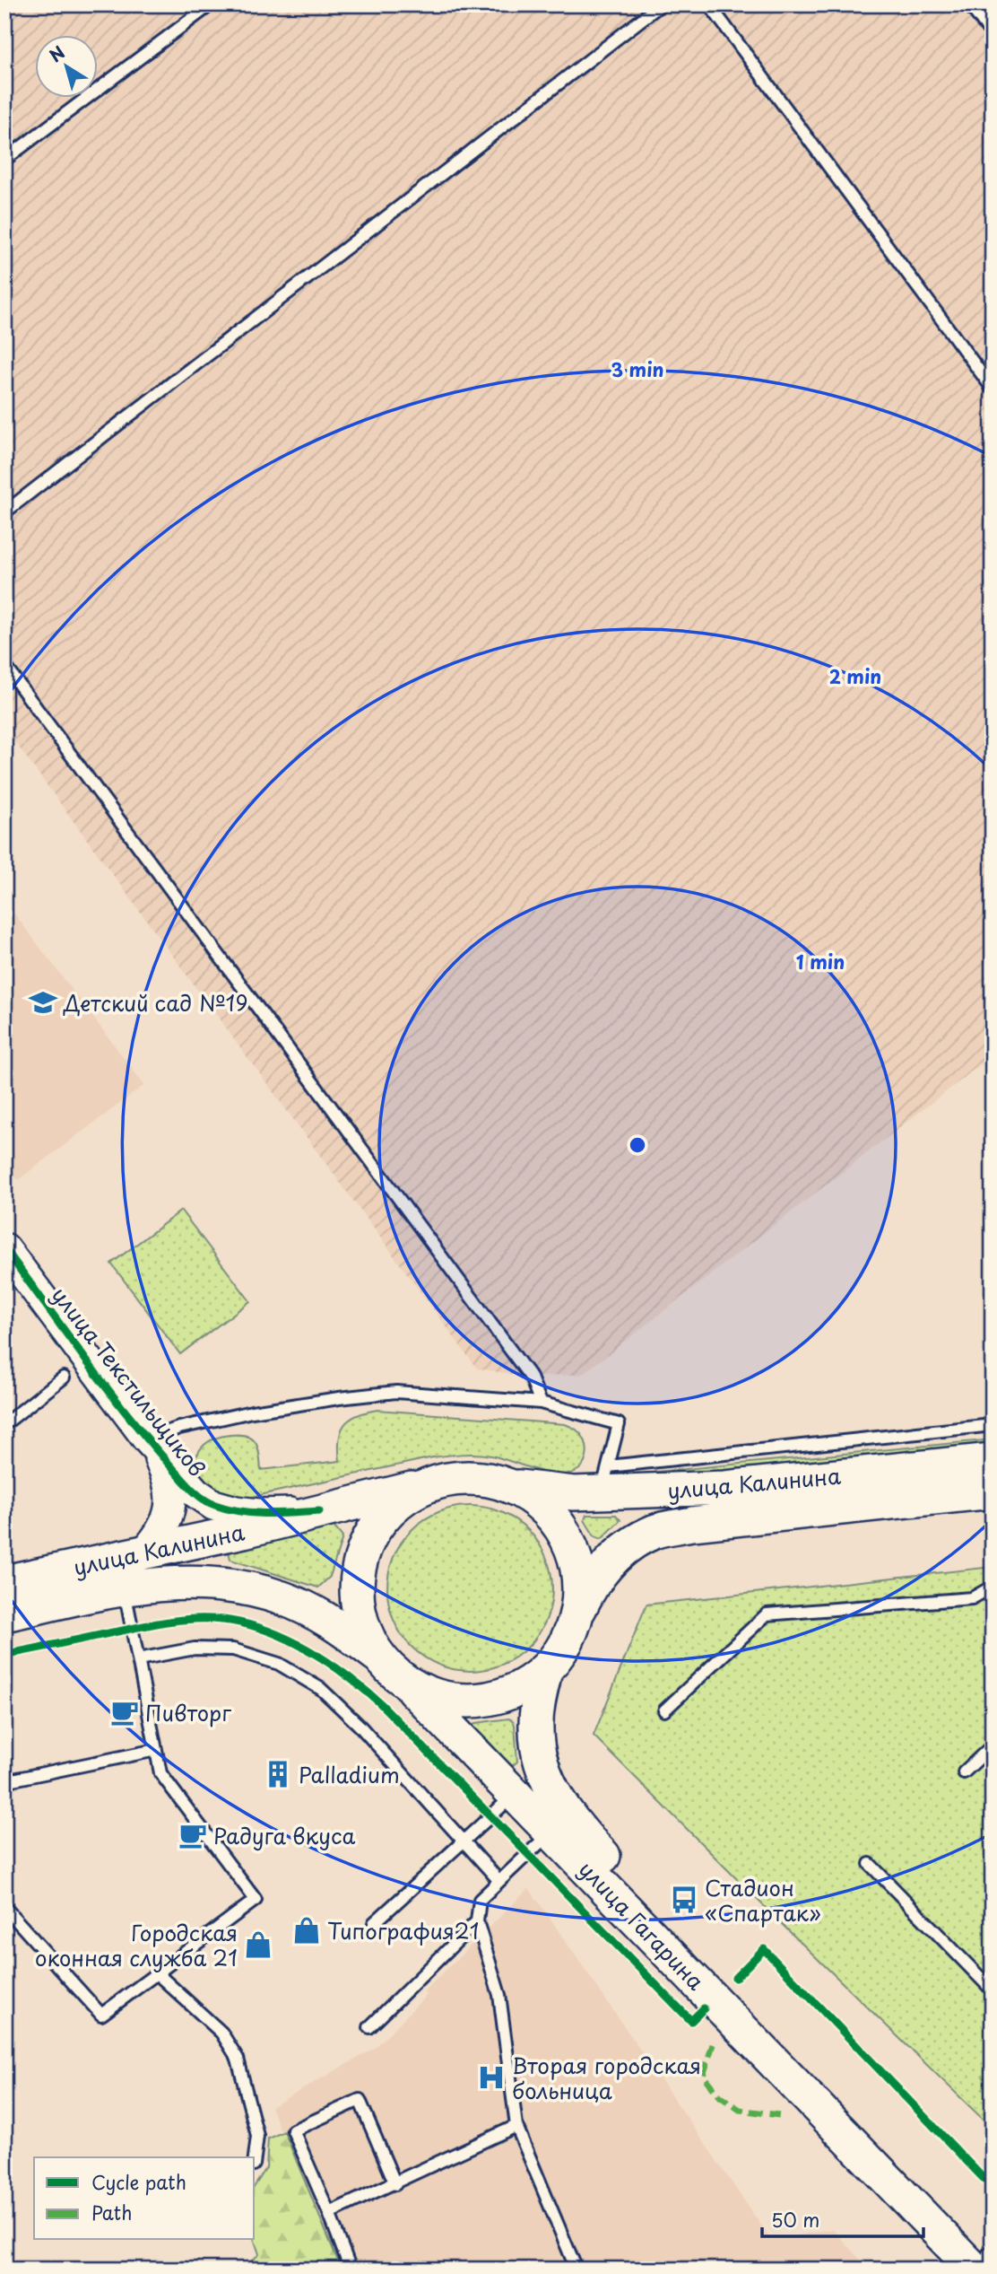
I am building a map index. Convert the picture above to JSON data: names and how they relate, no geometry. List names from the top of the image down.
{
  "streets": {
    "main road": ["улица Калинина", "улица Гагарина"],
    "street": ["улица Текстильщиков"]
  },
  "crossings": [
    ["улица Текстильщиков", "улица Калинина"],
    ["улица Калинина", "улица Гагарина"]
  ],
  "places": {
    "school or university": ["Детский сад №19"],
    "cafe": ["Пивторг", "Радуга вкуса"],
    "building": ["Palladium"],
    "bus stop": ["Стадион «Спартак»"],
    "shop": ["Типография21", "Городская оконная служба 21"],
    "hospital": ["Вторая городская больница"]
  },
  "legend": ["Cycle path", "Path"],
  "scale_bar": "50 m",
  "north": "top left",
  "rings": ["3 min", "2 min", "1 min"]
}
